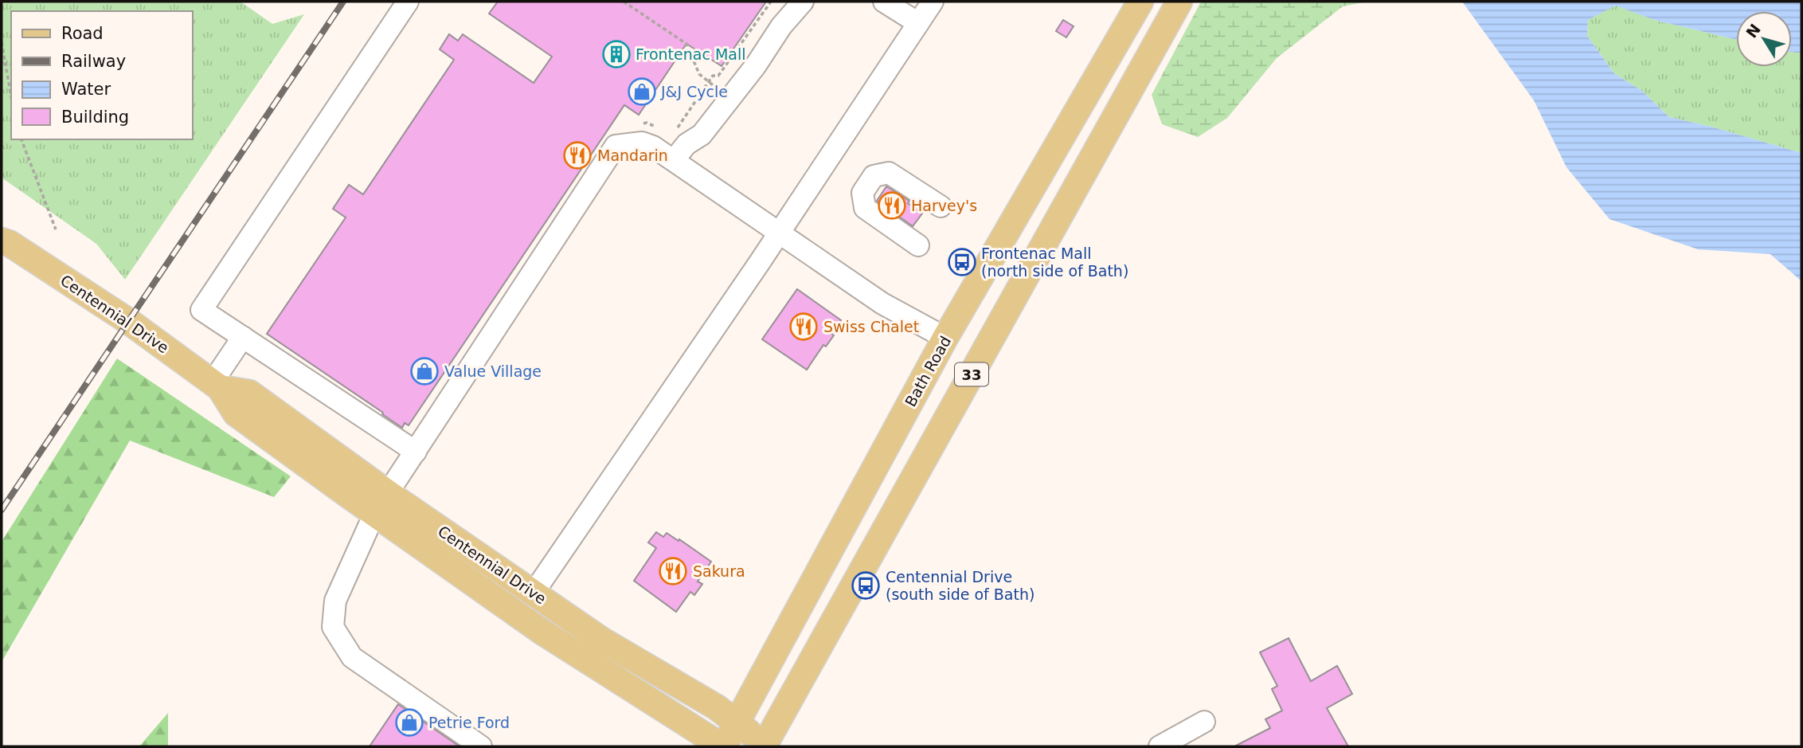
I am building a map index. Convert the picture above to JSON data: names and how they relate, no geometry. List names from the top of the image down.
{
  "streets": {
    "main road": ["Centennial Drive", "Bath Road", "33"]
  },
  "crossings": [
    ["Centennial Drive", "Bath Road"],
    ["Centennial Drive", "33"]
  ],
  "places": {
    "building": ["Frontenac Mall"],
    "shop": ["J&J Cycle", "Value Village", "Petrie Ford"],
    "restaurant": [
      "Mandarin",
      "Harvey's",
      "Swiss Chalet",
      "Sakura"
    ],
    "bus stop": ["Frontenac Mall (north side of Bath)", "Centennial Drive (south side of Bath)"]
  },
  "legend": [
    "Road",
    "Railway",
    "Water",
    "Building"
  ],
  "north": "top left"
}
